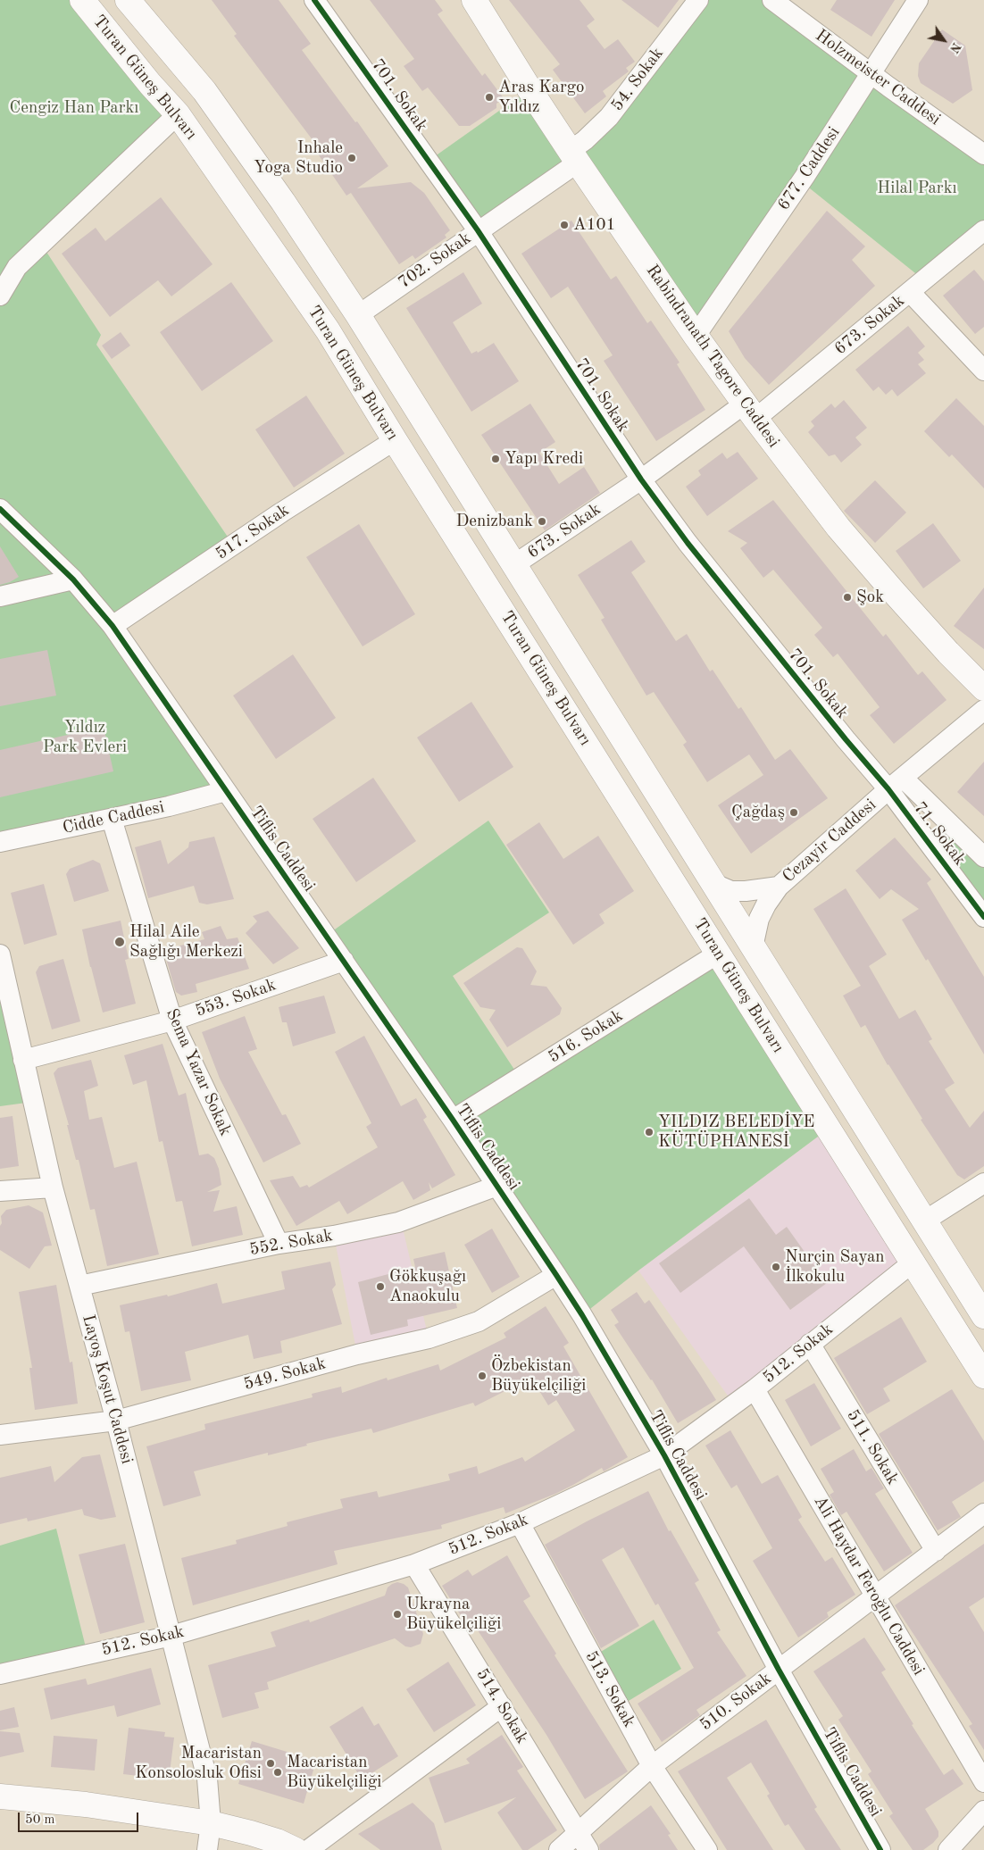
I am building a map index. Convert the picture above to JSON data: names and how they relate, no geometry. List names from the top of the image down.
{
  "streets": {
    "main road": ["Turan Güneş Bulvarı", "Rabindranath Tagore Caddesi"],
    "street": [
      "Holzmeister Caddesi",
      "54. Sokak",
      "701. Sokak",
      "677. Caddesi",
      "702. Sokak",
      "673. Sokak",
      "517. Sokak",
      "Cidde Caddesi",
      "71. Sokak",
      "Cezayir Caddesi",
      "Tiflis Caddesi",
      "553. Sokak",
      "516. Sokak",
      "Sema Yazar Sokak",
      "552. Sokak",
      "512. Sokak",
      "549. Sokak",
      "Layoş Koşut Caddesi",
      "511. Sokak",
      "Ali Haydar Feroğlu Caddesi",
      "513. Sokak",
      "510. Sokak",
      "514. Sokak"
    ]
  },
  "crossings": [
    ["Turan Güneş Bulvarı", "702. Sokak"],
    ["Turan Güneş Bulvarı", "673. Sokak"],
    ["Turan Güneş Bulvarı", "517. Sokak"],
    ["Turan Güneş Bulvarı", "Cezayir Caddesi"],
    ["Turan Güneş Bulvarı", "516. Sokak"],
    ["Turan Güneş Bulvarı", "512. Sokak"],
    ["Holzmeister Caddesi", "677. Caddesi"],
    ["54. Sokak", "702. Sokak"],
    ["54. Sokak", "Rabindranath Tagore Caddesi"],
    ["701. Sokak", "702. Sokak"],
    ["701. Sokak", "673. Sokak"],
    ["701. Sokak", "71. Sokak"],
    ["701. Sokak", "Cezayir Caddesi"],
    ["677. Caddesi", "Rabindranath Tagore Caddesi"],
    ["702. Sokak", "Rabindranath Tagore Caddesi"],
    ["673. Sokak", "Rabindranath Tagore Caddesi"],
    ["517. Sokak", "Tiflis Caddesi"],
    ["Cidde Caddesi", "Tiflis Caddesi"],
    ["Cidde Caddesi", "Sema Yazar Sokak"],
    ["71. Sokak", "Cezayir Caddesi"],
    ["Tiflis Caddesi", "553. Sokak"],
    ["Tiflis Caddesi", "516. Sokak"],
    ["Tiflis Caddesi", "552. Sokak"],
    ["Tiflis Caddesi", "512. Sokak"],
    ["Tiflis Caddesi", "549. Sokak"],
    ["Tiflis Caddesi", "510. Sokak"],
    ["553. Sokak", "Sema Yazar Sokak"],
    ["553. Sokak", "Layoş Koşut Caddesi"],
    ["Sema Yazar Sokak", "552. Sokak"],
    ["552. Sokak", "Layoş Koşut Caddesi"],
    ["512. Sokak", "Layoş Koşut Caddesi"],
    ["512. Sokak", "511. Sokak"],
    ["512. Sokak", "Ali Haydar Feroğlu Caddesi"],
    ["512. Sokak", "513. Sokak"],
    ["512. Sokak", "514. Sokak"],
    ["549. Sokak", "Layoş Koşut Caddesi"],
    ["511. Sokak", "510. Sokak"],
    ["Ali Haydar Feroğlu Caddesi", "510. Sokak"],
    ["513. Sokak", "510. Sokak"],
    ["510. Sokak", "514. Sokak"]
  ],
  "parks": ["Cengiz Han Parkı", "Hilal Parkı", "Yıldız Park Evleri"],
  "places": [
    "Aras Kargo Yıldız",
    "Inhale Yoga Studio",
    "A101",
    "Yapı Kredi",
    "Denizbank",
    "Şok",
    "Çağdaş",
    "Hilal Aile Sağlığı Merkezi",
    "YILDIZ BELEDİYE KÜTÜPHANESİ",
    "Nurçin Sayan İlkokulu",
    "Gökkuşağı Anaokulu",
    "Özbekistan Büyükelçiliği",
    "Ukrayna Büyükelçiliği",
    "Macaristan Konsolosluk Ofisi",
    "Macaristan Büyükelçiliği"
  ],
  "scale_bar": "50 m",
  "north": "bottom right"
}
